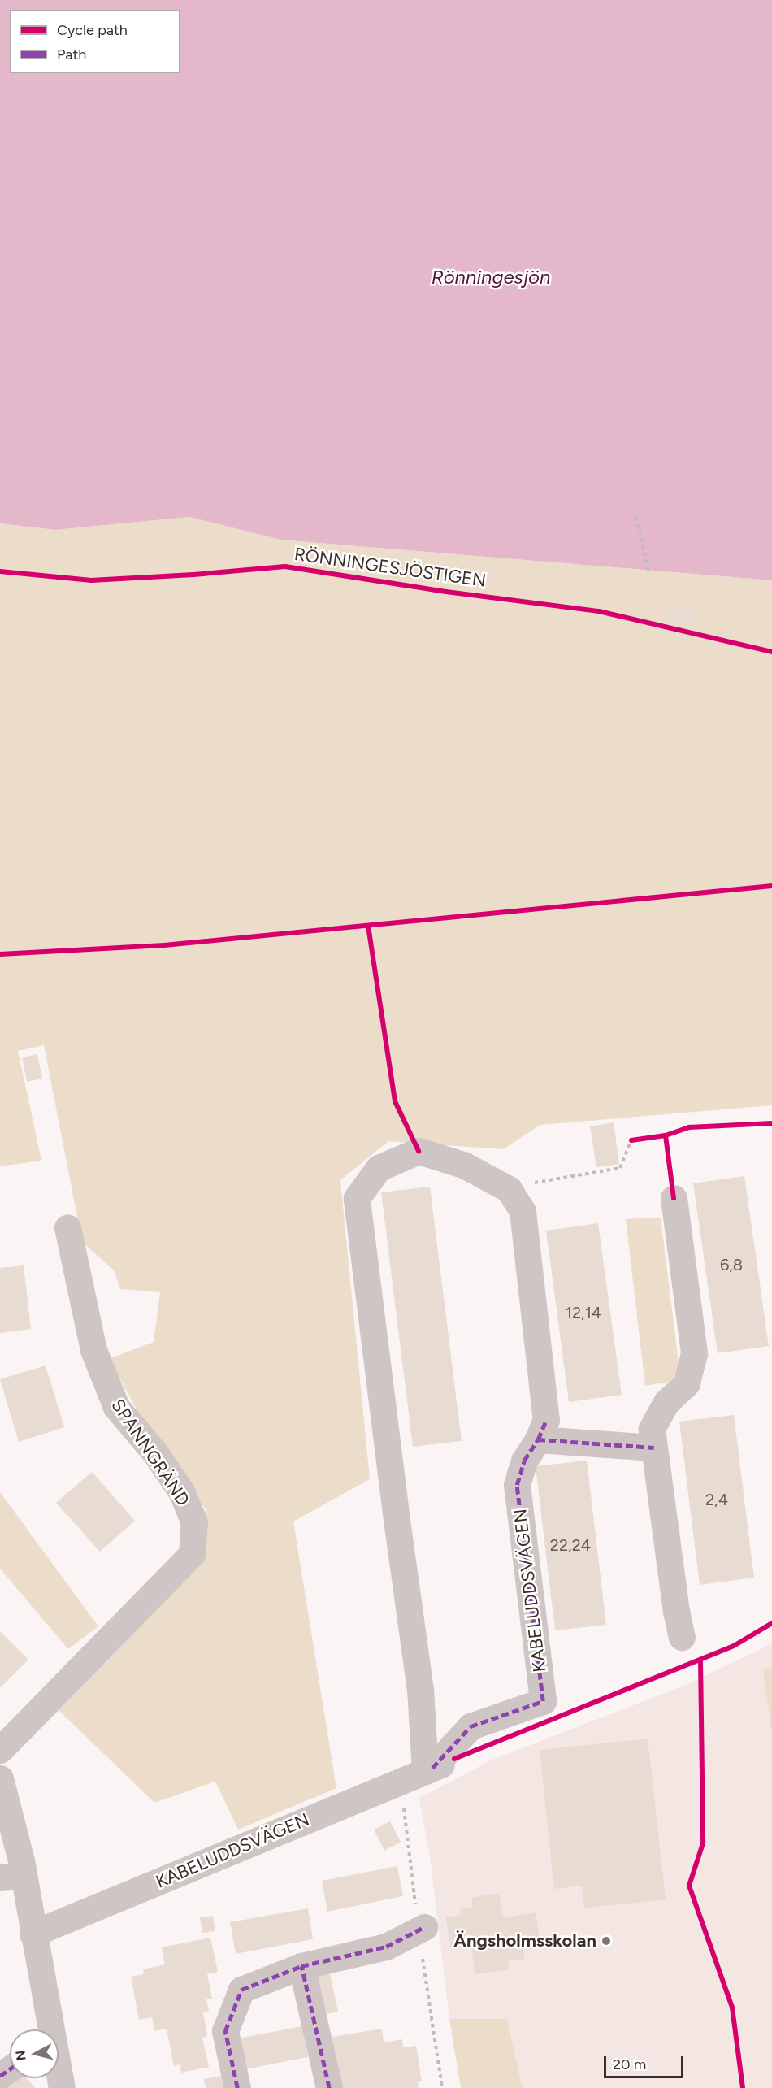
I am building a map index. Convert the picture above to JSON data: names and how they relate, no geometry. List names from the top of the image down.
{
  "streets": {
    "street": ["SPANNGRÄND", "KABELUDDSVÄGEN"],
    "cycle path": ["RÖNNINGESJÖSTIGEN"]
  },
  "water": ["Rönningesjön"],
  "places": ["Ängsholmsskolan"],
  "house_numbers": [
    "6,8",
    "12,14",
    "2,4",
    "22,24"
  ],
  "legend": ["Cycle path", "Path"],
  "scale_bar": "20 m",
  "north": "left"
}
